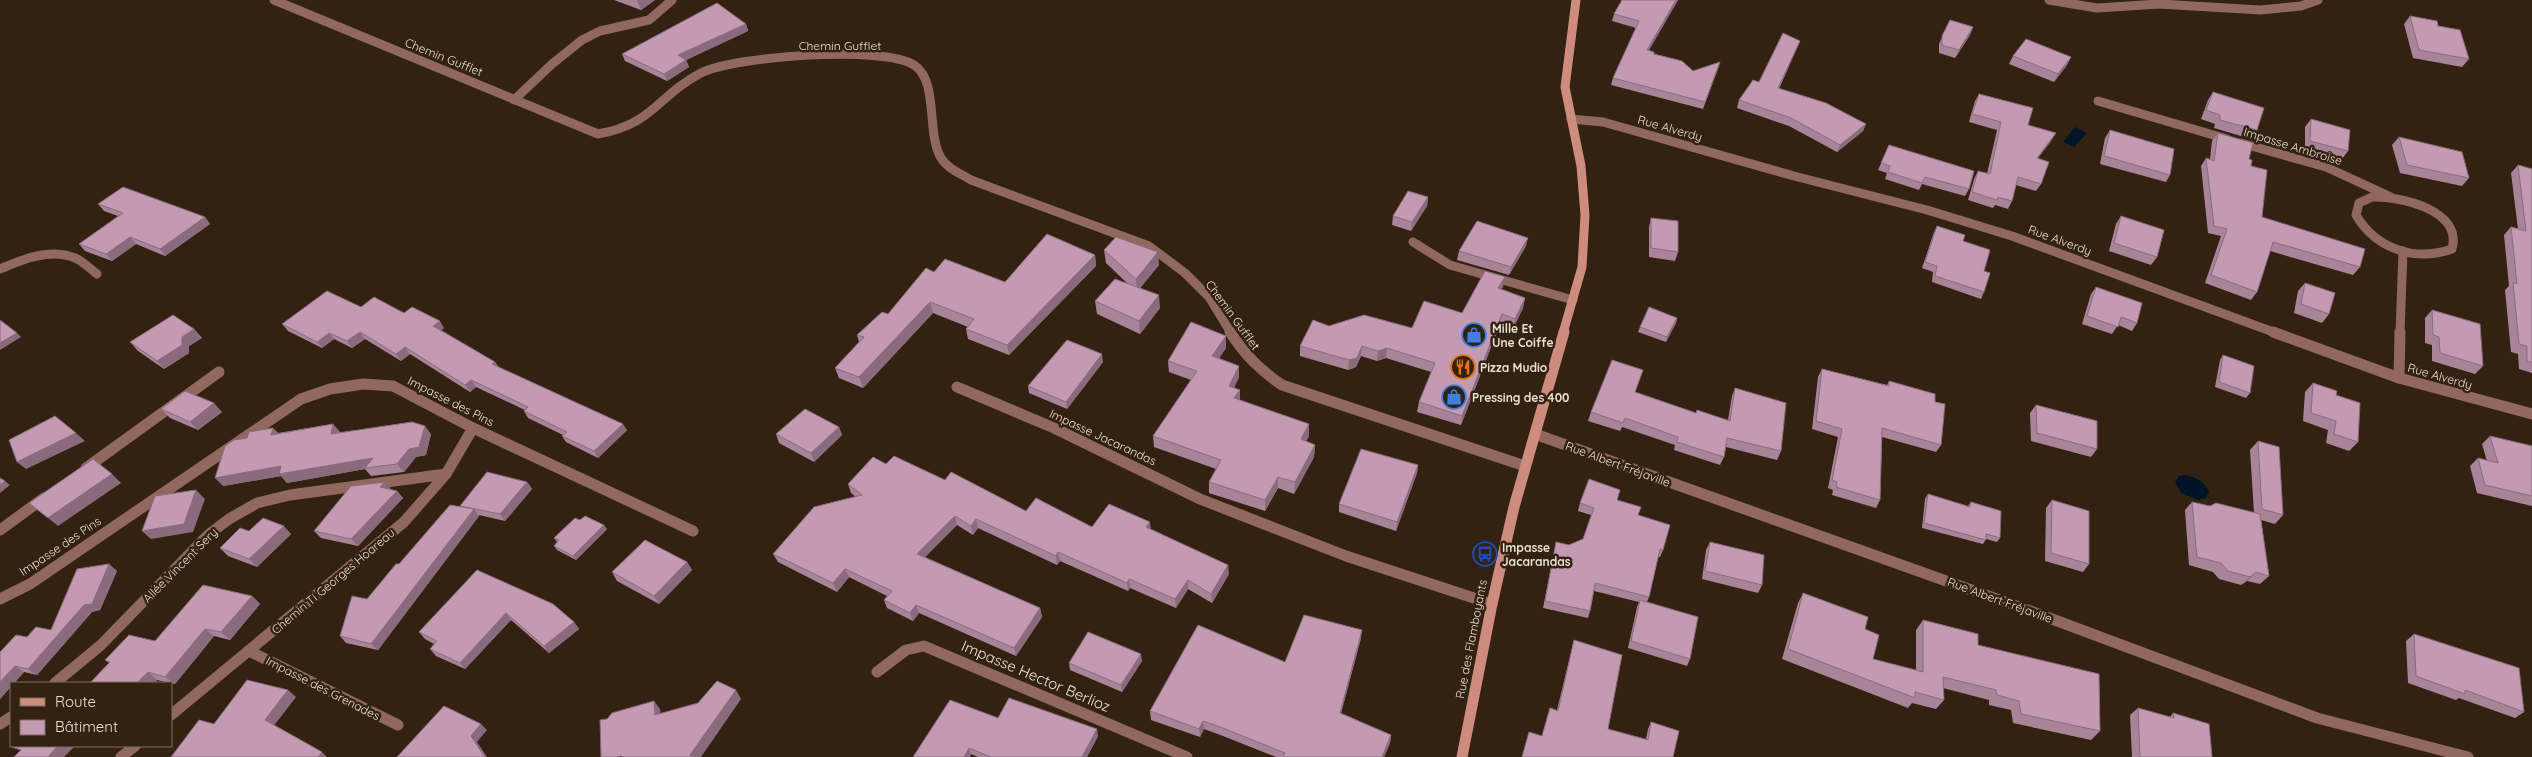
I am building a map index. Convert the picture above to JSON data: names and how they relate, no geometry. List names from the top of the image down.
{
  "streets": {
    "main road": ["Rue des Flamboyants"],
    "street": [
      "Chemin Gufflet",
      "Rue Alverdy",
      "Impasse Ambroise",
      "Impasse des Pins",
      "Impasse Jacarandas",
      "Rue Albert Fréjaville",
      "Allée Vincent Sery",
      "Chemin Ti Georges Hoareau",
      "Impasse Hector Berlioz",
      "Impasse des Grenades"
    ]
  },
  "crossings": [
    ["Chemin Gufflet", "Rue des Flamboyants"],
    ["Rue Alverdy", "Rue des Flamboyants"],
    ["Impasse des Pins", "Chemin Ti Georges Hoareau"],
    ["Impasse Jacarandas", "Rue des Flamboyants"],
    ["Rue Albert Fréjaville", "Rue des Flamboyants"],
    ["Allée Vincent Sery", "Chemin Ti Georges Hoareau"],
    ["Chemin Ti Georges Hoareau", "Impasse des Grenades"]
  ],
  "places": {
    "shop": ["Mille Et Une Coiffe", "Pressing des 400"],
    "restaurant": ["Pizza Mudio"],
    "bus stop": ["Impasse Jacarandas"]
  },
  "legend": ["Route", "Bâtiment"]
}
